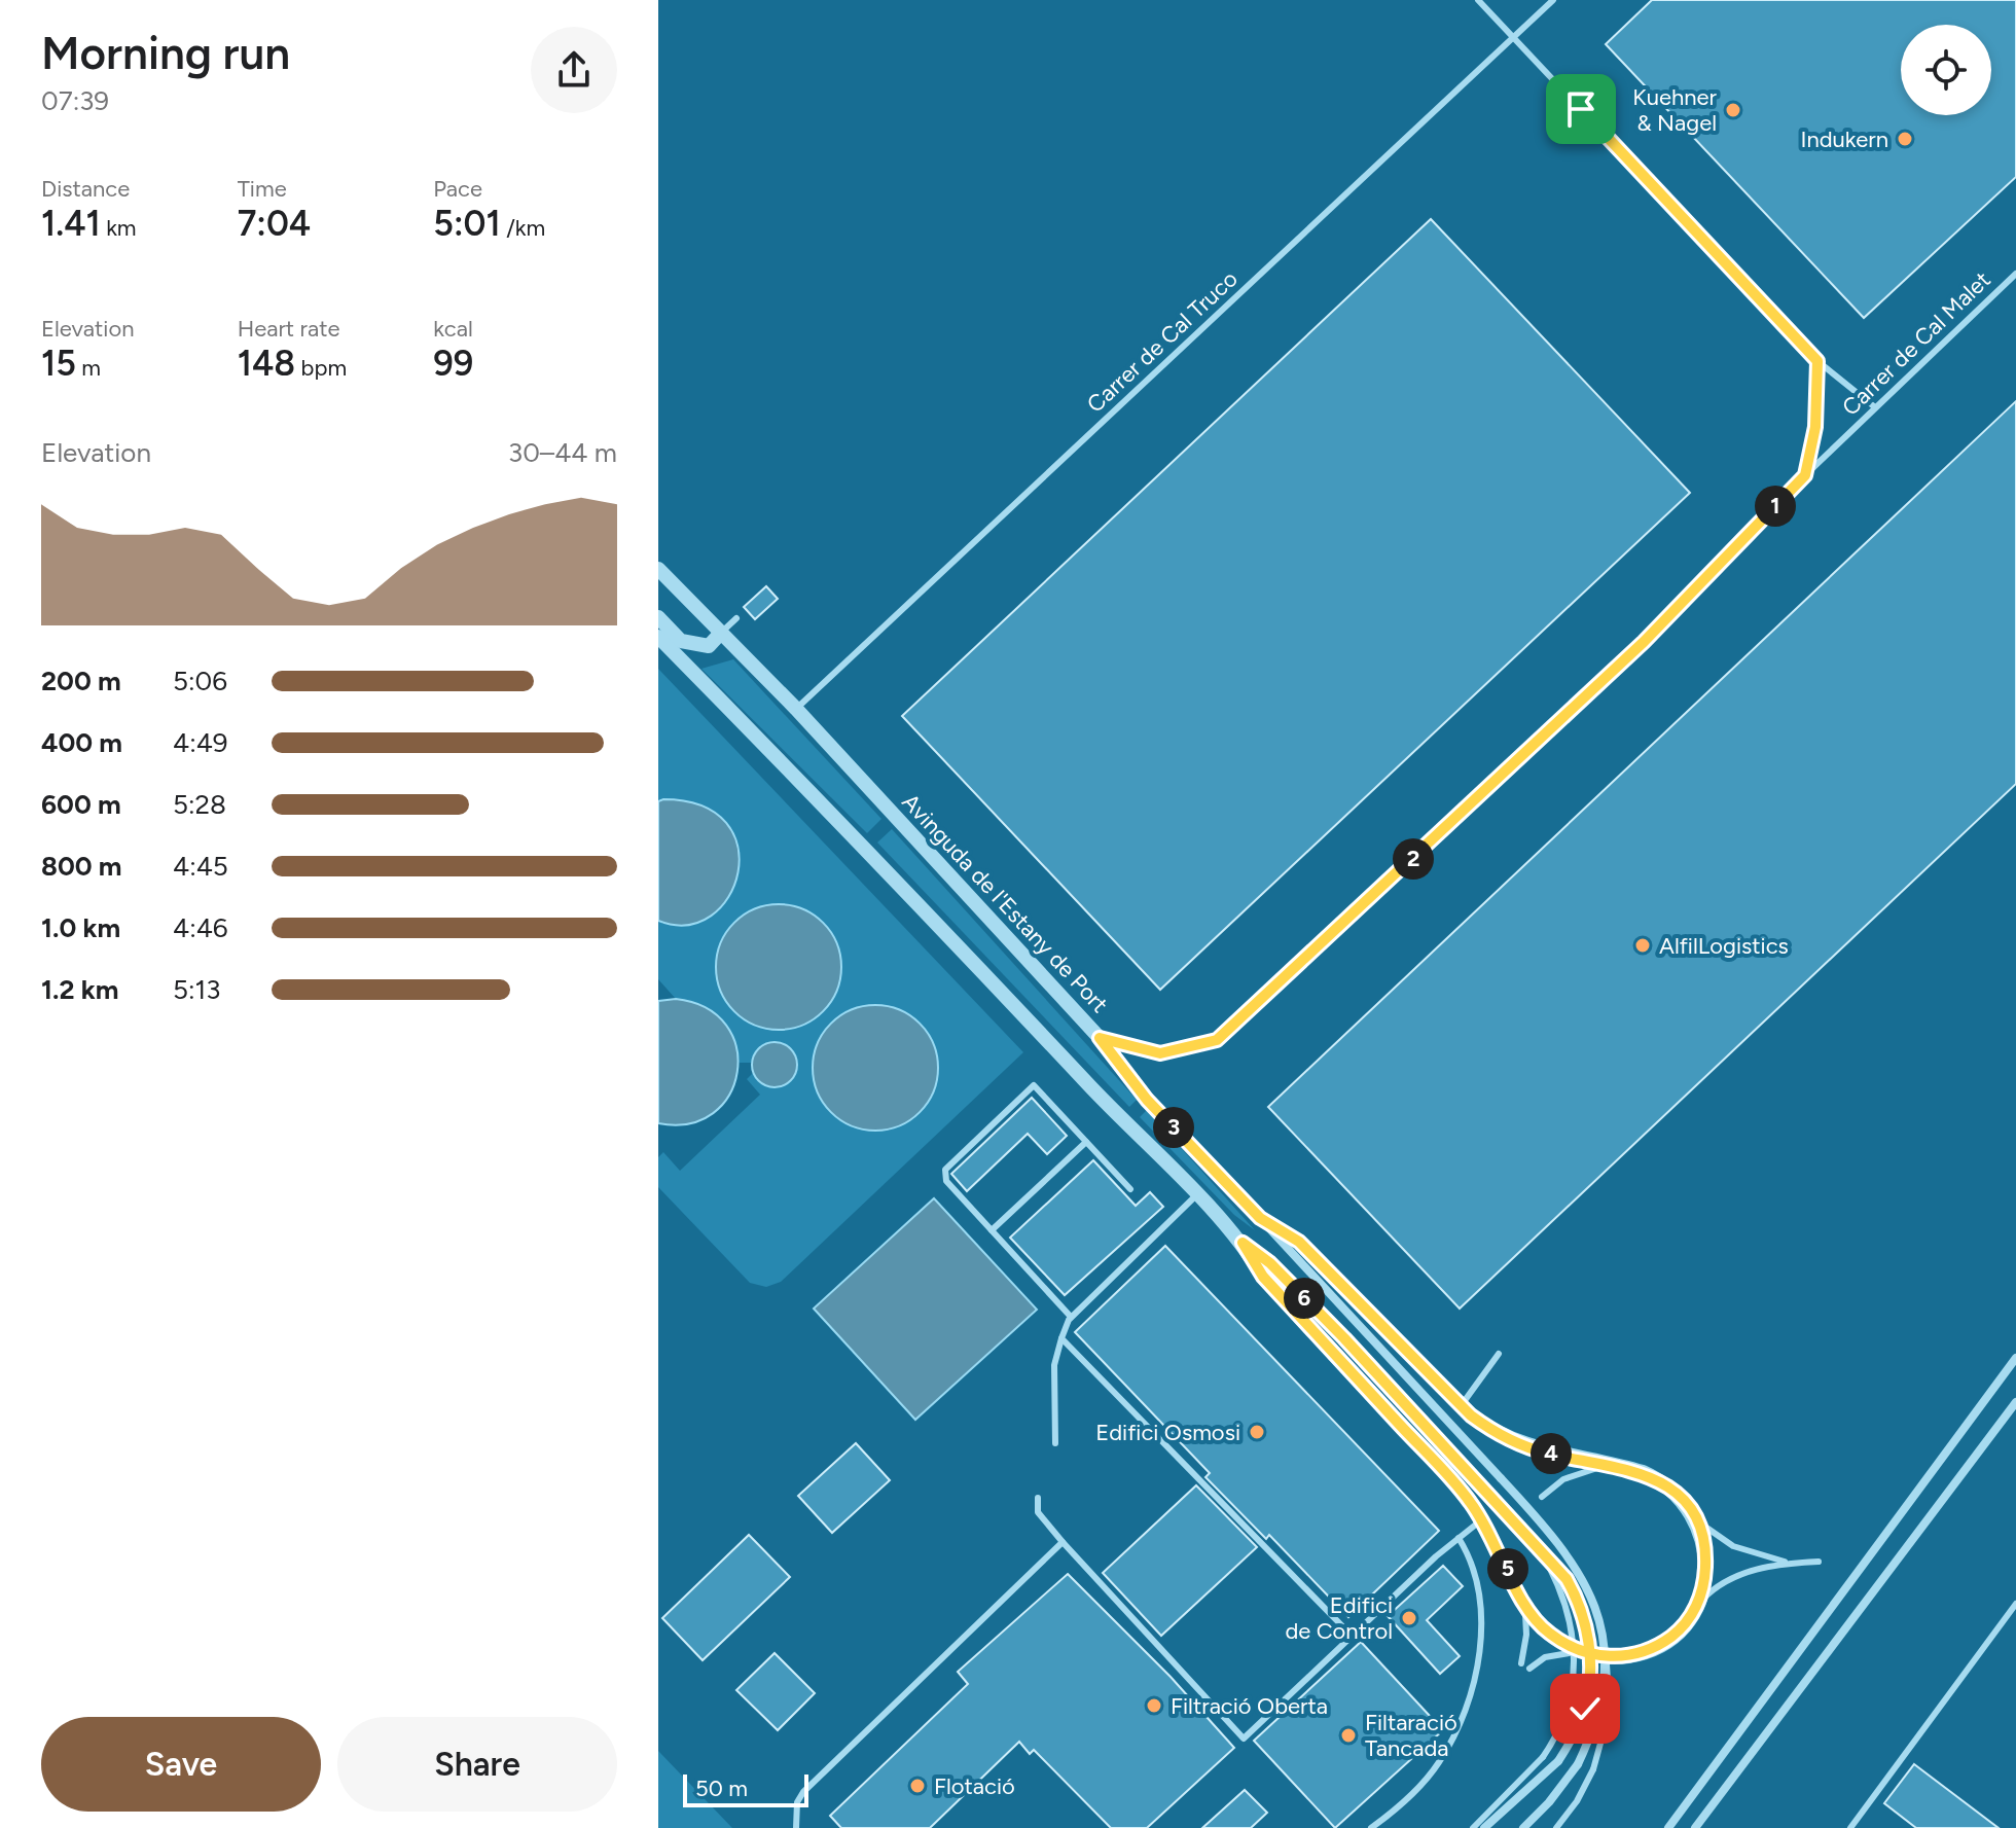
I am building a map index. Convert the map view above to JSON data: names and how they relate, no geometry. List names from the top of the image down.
{
  "streets": {
    "street": ["Avinguda de l'Estany de Port"],
    "lane": ["Carrer de Cal Truco", "Carrer de Cal Malet"]
  },
  "crossings": [
    ["Carrer de Cal Truco", "Avinguda de l'Estany de Port"],
    ["Carrer de Cal Malet", "Avinguda de l'Estany de Port"]
  ],
  "places": [
    "Kuehner & Nagel",
    "Indukern",
    "AlfilLogistics",
    "Edifici Osmosi",
    "Edifici de Control",
    "Filtració Oberta",
    "Filtaració Tancada",
    "Flotació"
  ],
  "scale_bar": "50 m",
  "page": {
    "heading": ["Morning run", "07:39"],
    "stats": [
      ["Distance", "1.41 km"],
      ["Time", "7:04"],
      ["Pace", "5:01 /km"],
      ["Elevation", "15 m"],
      ["Heart rate", "148 bpm"],
      ["kcal", "99"]
    ],
    "chart": ["Elevation", "30–44 m"],
    "pins": [
      "1",
      "2",
      "3",
      "6",
      "4",
      "5"
    ],
    "list": [
      {
        "name": "200 m",
        "note": "5:06"
      },
      {
        "name": "400 m",
        "note": "4:49"
      },
      {
        "name": "600 m",
        "note": "5:28"
      },
      {
        "name": "800 m",
        "note": "4:45"
      },
      {
        "name": "1.0 km",
        "note": "4:46"
      },
      {
        "name": "1.2 km",
        "note": "5:13"
      }
    ],
    "buttons": ["Save", "Share"],
    "scale": "50 m"
  }
}
